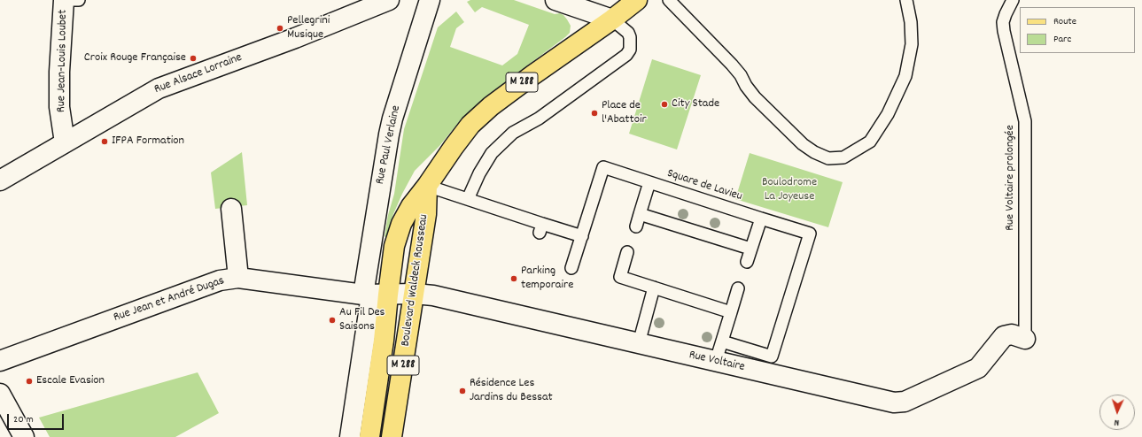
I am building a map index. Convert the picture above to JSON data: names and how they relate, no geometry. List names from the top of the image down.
{
  "streets": {
    "main road": ["M 288", "Boulevard Waldeck Rousseau"],
    "street": [
      "Rue Jean-Louis Loubet",
      "Rue Alsace Lorraine",
      "Rue Paul Verlaine",
      "Rue Jean et André Dugas",
      "Rue Voltaire"
    ],
    "lane": ["Rue Voltaire prolongée", "Square de Lavieu"]
  },
  "crossings": [
    ["Rue Jean-Louis Loubet", "Rue Alsace Lorraine"],
    ["Rue Paul Verlaine", "Boulevard Waldeck Rousseau"],
    ["Rue Paul Verlaine", "Rue Jean et André Dugas"],
    ["Rue Paul Verlaine", "Rue Voltaire"],
    ["Rue Voltaire prolongée", "Rue Voltaire"],
    ["Boulevard Waldeck Rousseau", "Rue Jean et André Dugas"],
    ["Boulevard Waldeck Rousseau", "Rue Voltaire"],
    ["Rue Jean et André Dugas", "Rue Voltaire"]
  ],
  "parks": ["Boulodrome La Joyeuse"],
  "places": [
    "Pellegrini Musique",
    "Croix Rouge Française",
    "City Stade",
    "Place de l'Abattoir",
    "IFPA Formation",
    "Parking temporaire",
    "Au Fil Des Saisons",
    "Escale Evasion",
    "Résidence Les Jardins du Bessat"
  ],
  "legend": ["Route", "Parc"],
  "scale_bar": "20 m",
  "north": "bottom"
}
